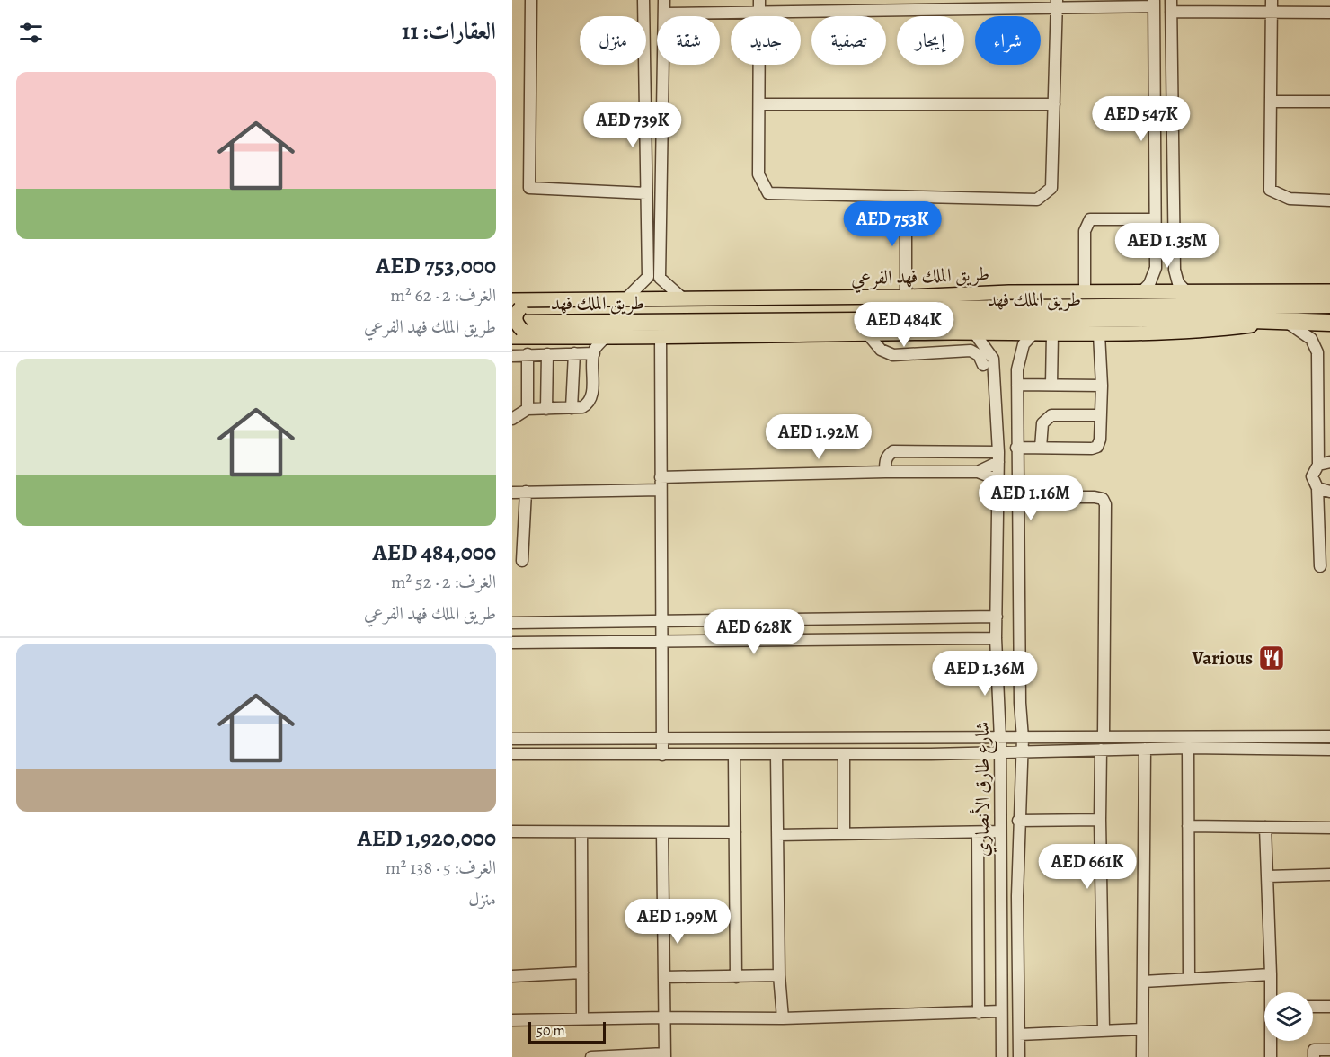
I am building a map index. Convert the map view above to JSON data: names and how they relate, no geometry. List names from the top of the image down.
{
  "streets": {
    "highway": ["طريق الملك فهد"],
    "main road": ["طريق الملك فهد الفرعي"],
    "street": ["شارع طارق الأنصاري"]
  },
  "crossings": [
    ["طريق الملك فهد الفرعي", "طريق الملك فهد"]
  ],
  "places": {
    "restaurant": ["Various"]
  },
  "scale_bar": "50 m",
  "page": {
    "heading": "العقارات: 11",
    "chip": [
      "شراء",
      "إيجار",
      "تصفية",
      "جديد",
      "شقة",
      "منزل"
    ],
    "list": [
      {
        "name": "AED 753,000",
        "note": "الغرف: 2 · 62 m² · طريق الملك فهد الفرعي"
      },
      {
        "name": "AED 484,000",
        "note": "الغرف: 2 · 52 m² · طريق الملك فهد الفرعي"
      },
      {
        "name": "AED 1,920,000",
        "note": "الغرف: 5 · 138 m² · منزل"
      }
    ],
    "price": [
      "AED 547K",
      "AED 739K",
      "AED 753K",
      "AED 1.35M",
      "AED 484K",
      "AED 1.92M",
      "AED 1.16M",
      "AED 628K",
      "AED 1.36M",
      "AED 661K",
      "AED 1.99M"
    ],
    "scale": "50 m"
  }
}
